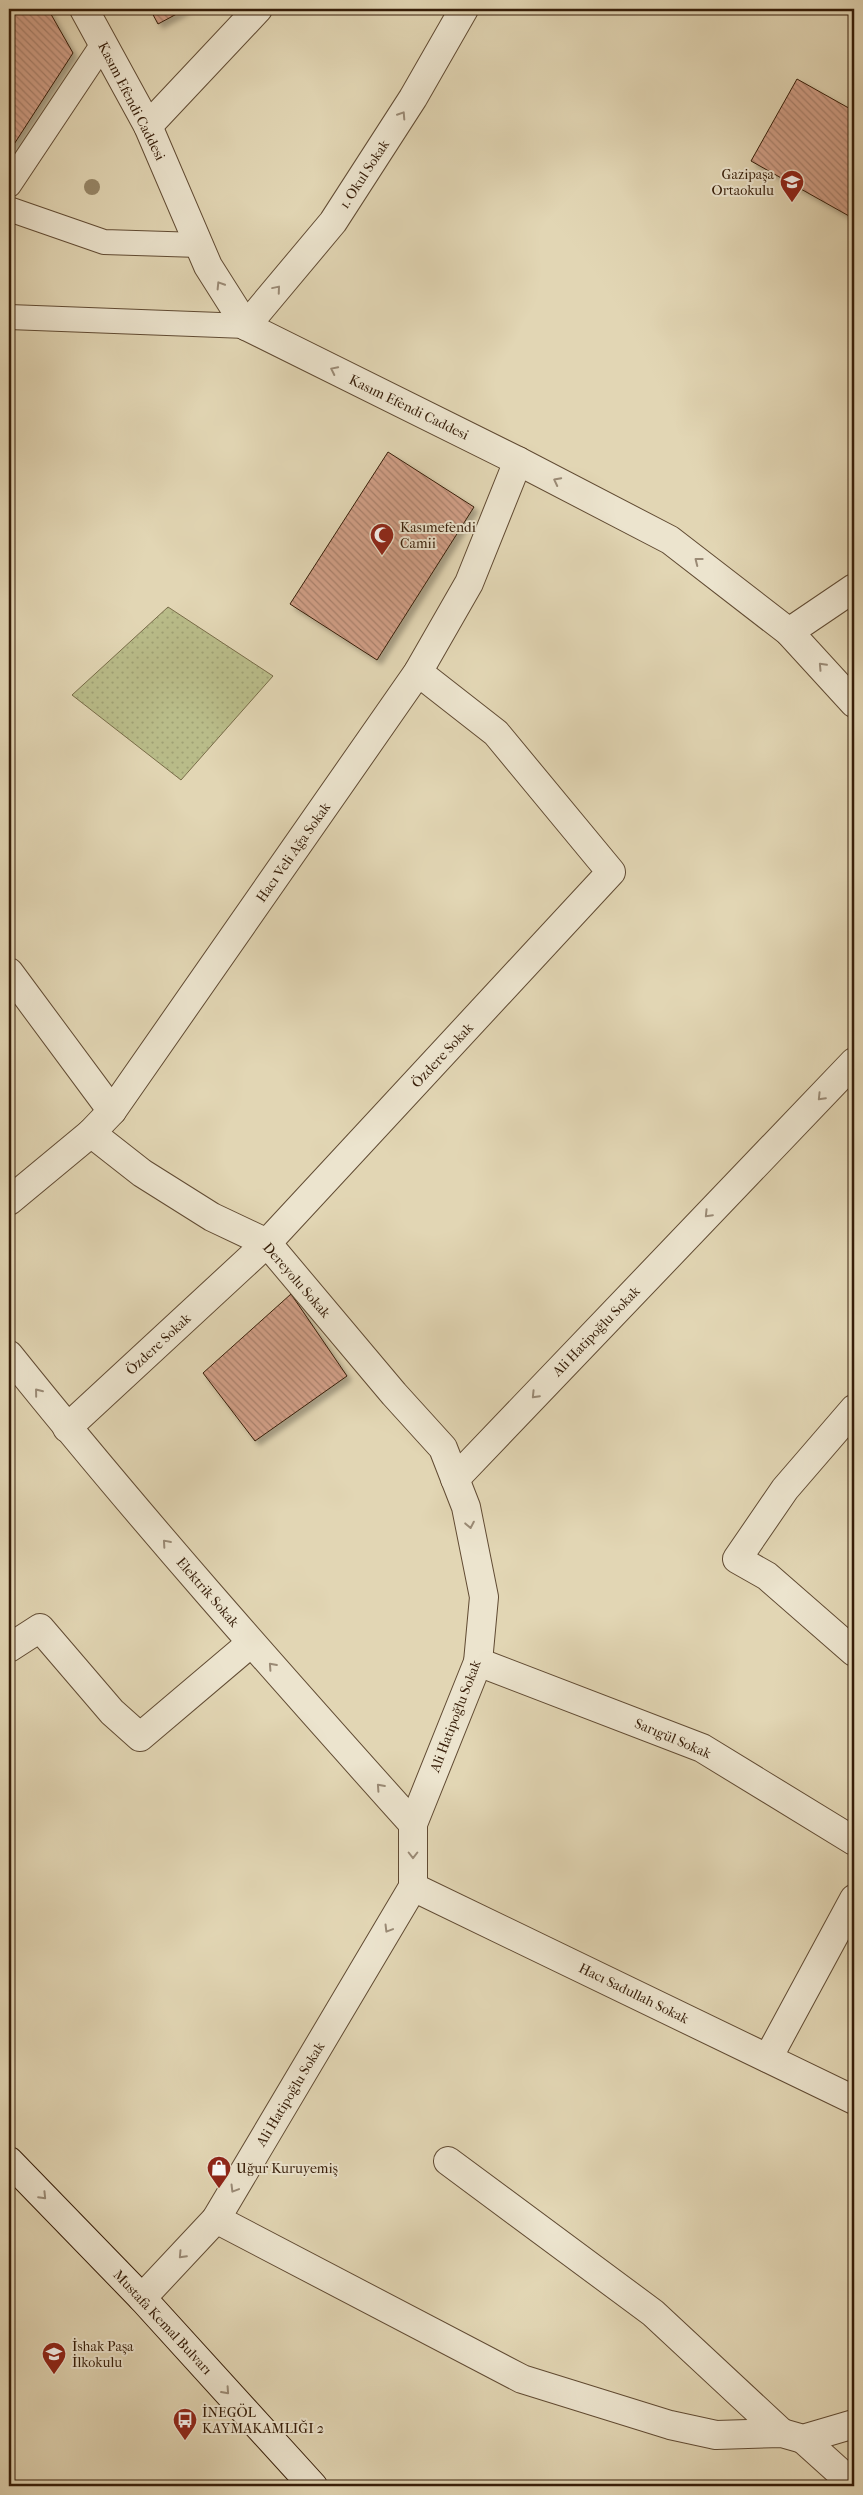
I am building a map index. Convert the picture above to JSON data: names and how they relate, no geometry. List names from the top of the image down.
{
  "streets": {
    "street": [
      "Kasım Efendi Caddesi",
      "1. Okul Sokak",
      "Hacı Veli Ağa Sokak",
      "Özdere Sokak",
      "Dereyolu Sokak",
      "Ali Hatipoğlu Sokak",
      "Elektrik Sokak",
      "Sarıgül Sokak",
      "Hacı Sadullah Sokak",
      "Mustafa Kemal Bulvarı"
    ]
  },
  "crossings": [
    ["Kasım Efendi Caddesi", "1. Okul Sokak"],
    ["Kasım Efendi Caddesi", "Hacı Veli Ağa Sokak"],
    ["Hacı Veli Ağa Sokak", "Özdere Sokak"],
    ["Hacı Veli Ağa Sokak", "Dereyolu Sokak"],
    ["Özdere Sokak", "Dereyolu Sokak"],
    ["Özdere Sokak", "Elektrik Sokak"],
    ["Dereyolu Sokak", "Ali Hatipoğlu Sokak"],
    ["Ali Hatipoğlu Sokak", "Elektrik Sokak"],
    ["Ali Hatipoğlu Sokak", "Sarıgül Sokak"],
    ["Ali Hatipoğlu Sokak", "Hacı Sadullah Sokak"],
    ["Ali Hatipoğlu Sokak", "Mustafa Kemal Bulvarı"]
  ],
  "one_way": [
    "Kasım Efendi Caddesi",
    "Ali Hatipoğlu Sokak",
    "Elektrik Sokak",
    "Mustafa Kemal Bulvarı"
  ],
  "places": {
    "school or university": ["Gazipaşa Ortaokulu", "İshak Paşa İlkokulu"],
    "mosque": ["Kasımefendi Camii"],
    "shop": ["Uğur Kuruyemiş"],
    "bus stop": ["İNEGÖL KAYMAKAMLIĞI 2"]
  }
}
